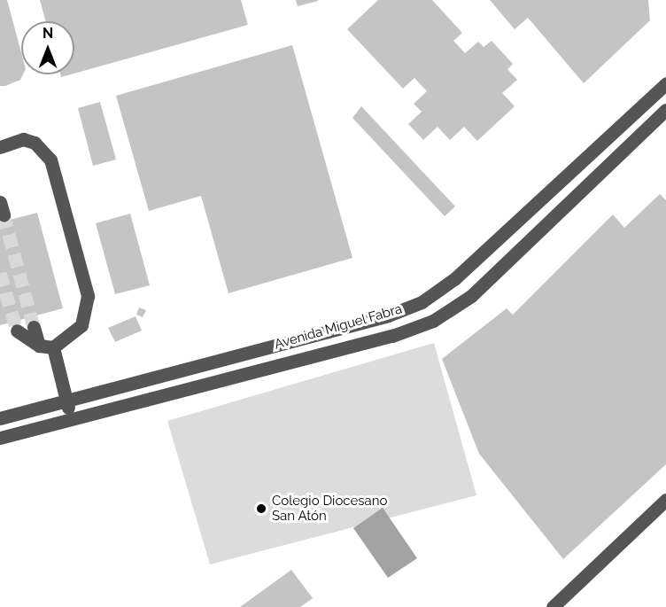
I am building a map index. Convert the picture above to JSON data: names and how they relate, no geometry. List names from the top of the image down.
{
  "streets": {
    "street": ["Avenida Miguel Fabra"]
  },
  "places": ["Colegio Diocesano San Atón"],
  "north": "top"
}
